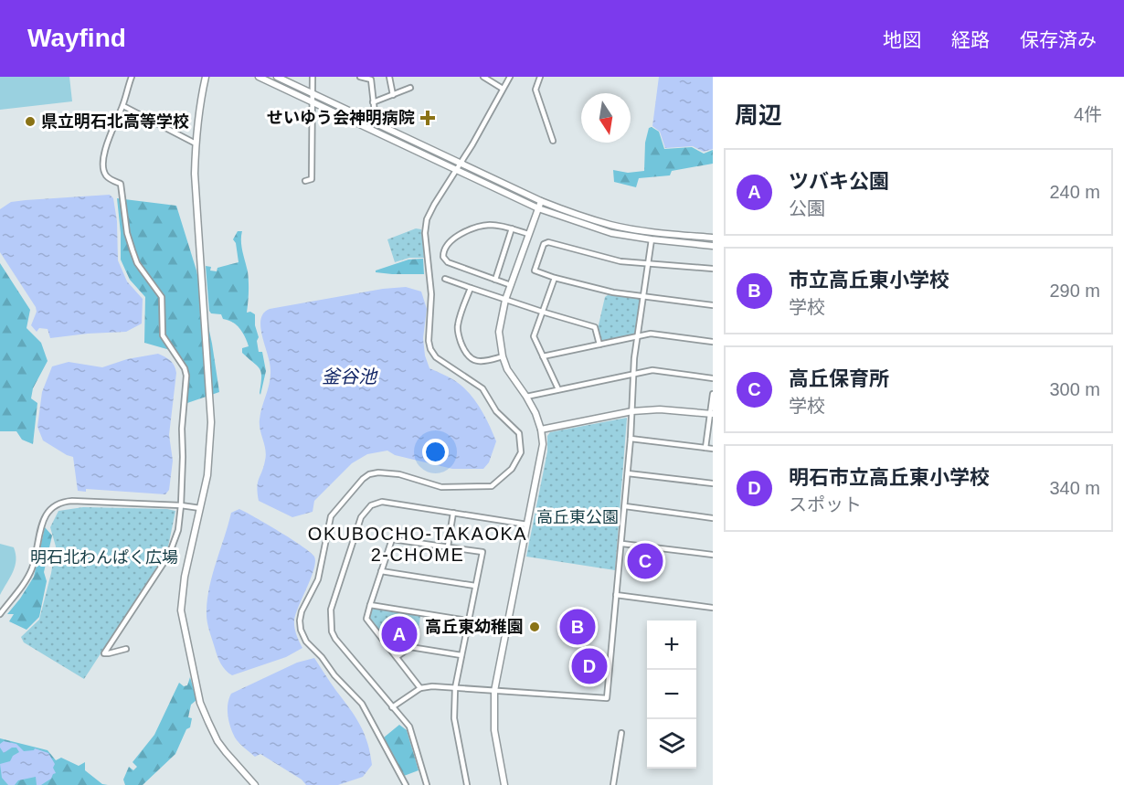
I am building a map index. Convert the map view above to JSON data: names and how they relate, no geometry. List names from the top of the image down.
{
  "districts": ["OKUBOCHO-TAKAOKA 2-CHOME"],
  "water": ["釜谷池"],
  "parks": ["高丘東公園", "明石北わんぱく広場"],
  "places": {
    "health": ["せいゆう会神明病院"],
    "other": ["県立明石北高等学校", "高丘東幼稚園"]
  },
  "north": "bottom",
  "page": {
    "header": "Wayfind",
    "nav": ["地図", "経路", "保存済み"],
    "heading": ["周辺", "4件"],
    "list": [
      {
        "mark": "A",
        "name": "ツバキ公園",
        "note": "公園",
        "value": "240 m"
      },
      {
        "mark": "B",
        "name": "市立高丘東小学校",
        "note": "学校",
        "value": "290 m"
      },
      {
        "mark": "C",
        "name": "高丘保育所",
        "note": "学校",
        "value": "300 m"
      },
      {
        "mark": "D",
        "name": "明石市立高丘東小学校",
        "note": "スポット",
        "value": "340 m"
      }
    ],
    "pins": [
      "C",
      "B",
      "A",
      "D"
    ],
    "map_buttons": ["+", "−"]
  }
}
